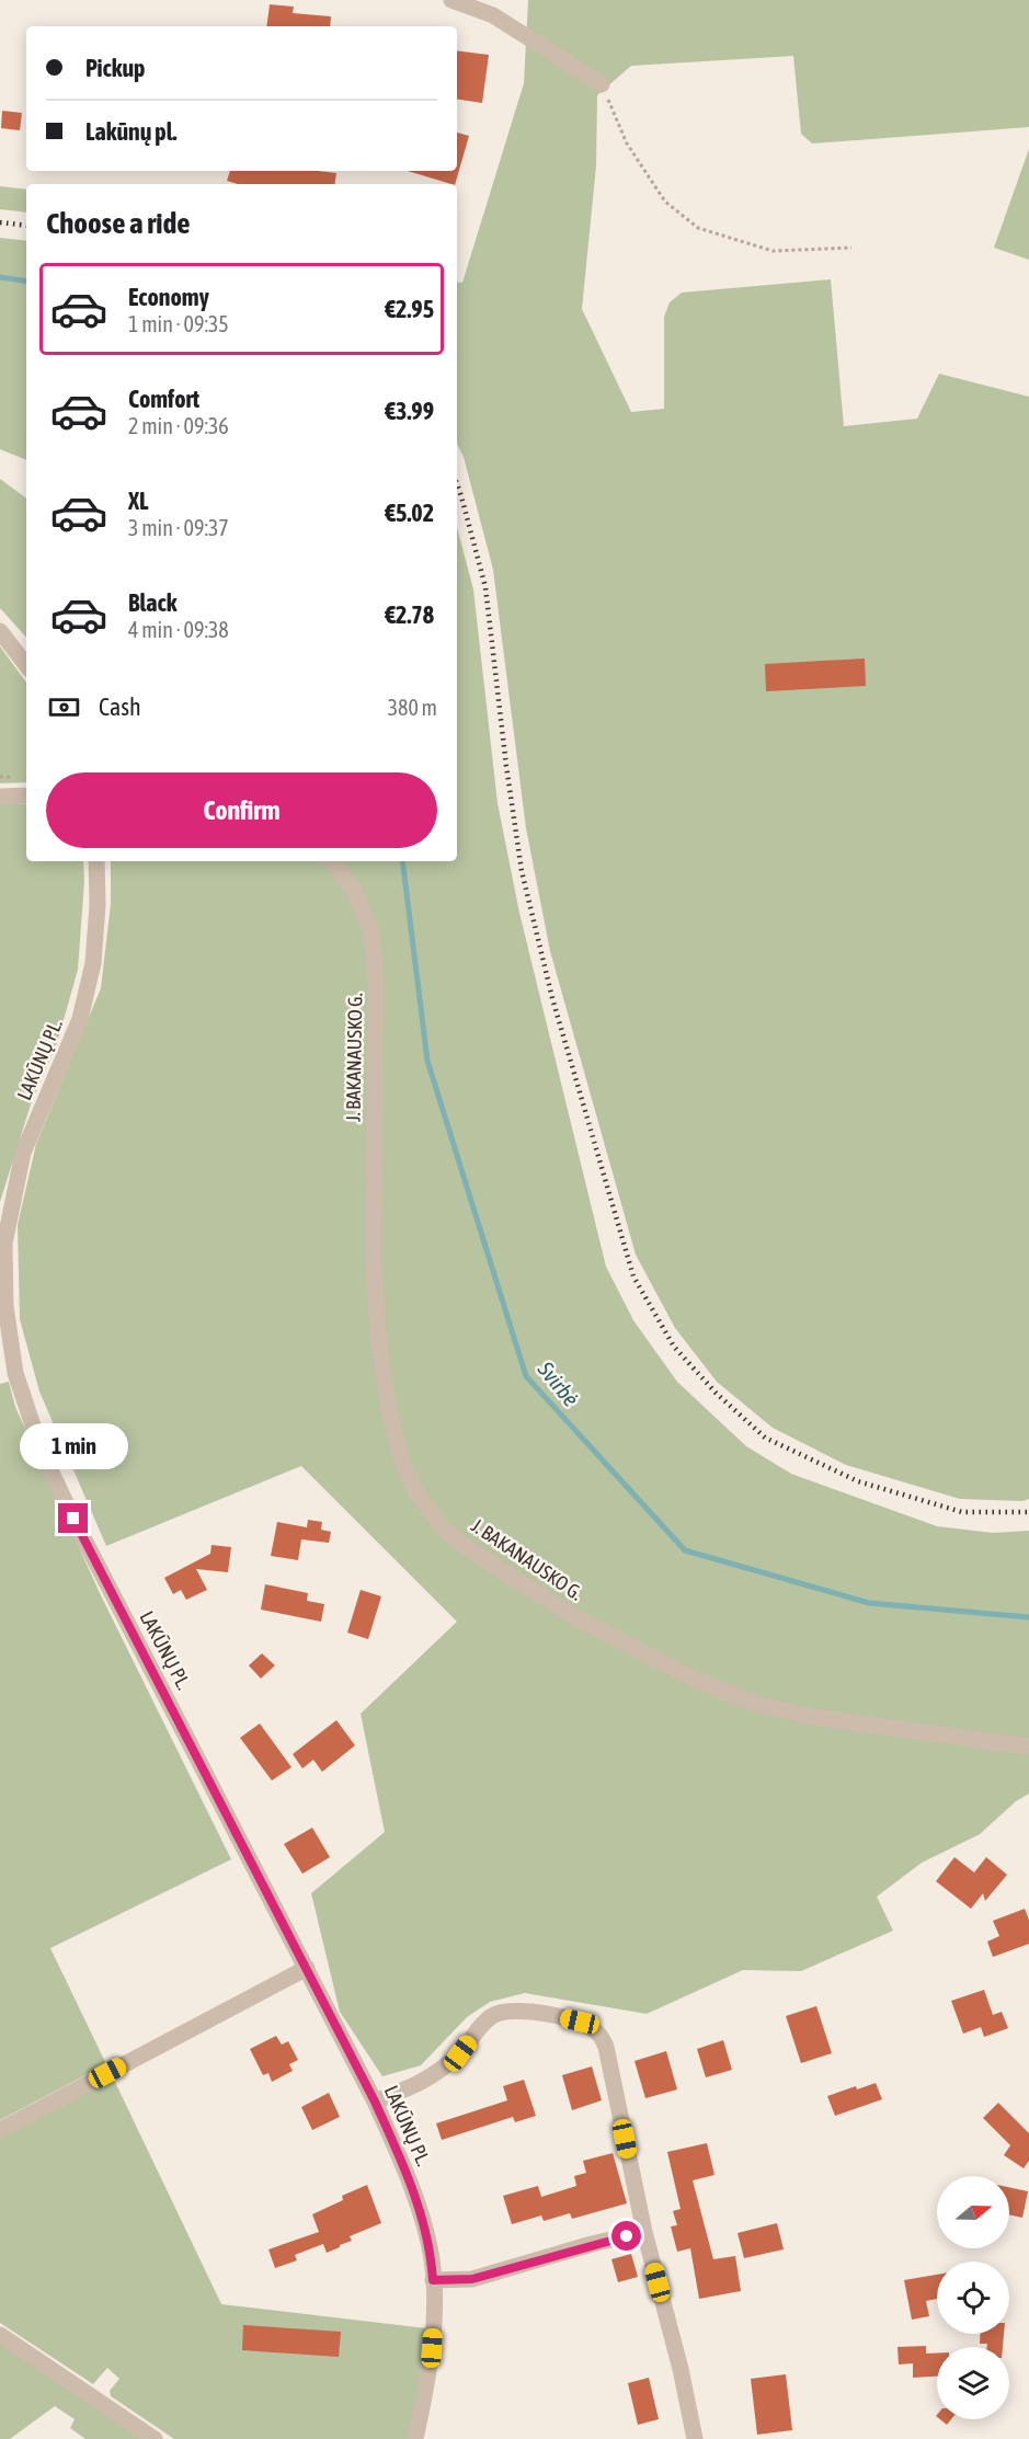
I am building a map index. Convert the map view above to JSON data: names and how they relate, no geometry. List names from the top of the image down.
{
  "streets": {
    "street": ["J. BAKANAUSKO G.", "LAKŪNŲ PL."]
  },
  "water": ["Svirbė"],
  "north": "right",
  "page": {
    "banner": ["Pickup", "Lakūnų pl."],
    "heading": "Choose a ride",
    "list": [
      {
        "name": "Economy",
        "note": "1 min · 09:35",
        "value": "€2.95"
      },
      {
        "name": "Comfort",
        "note": "2 min · 09:36",
        "value": "€3.99"
      },
      {
        "name": "XL",
        "note": "3 min · 09:37",
        "value": "€5.02"
      },
      {
        "name": "Black",
        "note": "4 min · 09:38",
        "value": "€2.78"
      }
    ],
    "pay": ["Cash", "380 m"],
    "buttons": "Confirm",
    "bubble": "1 min"
  }
}
